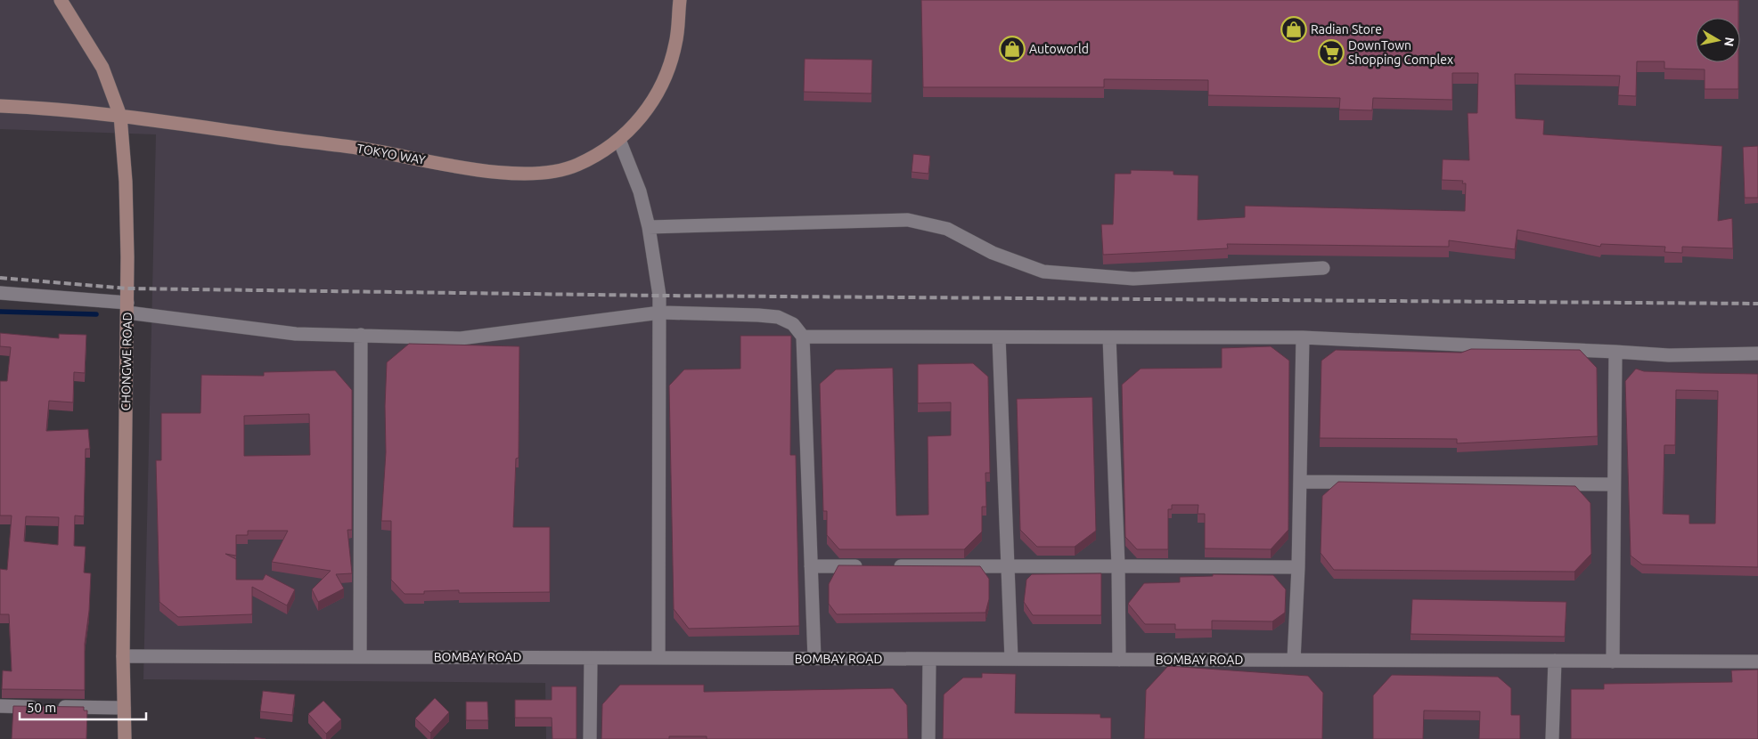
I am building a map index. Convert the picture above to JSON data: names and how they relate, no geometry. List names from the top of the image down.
{
  "streets": {
    "main road": ["TOKYO WAY", "CHONGWE ROAD"],
    "street": ["BOMBAY ROAD"]
  },
  "crossings": [
    ["TOKYO WAY", "CHONGWE ROAD"],
    ["CHONGWE ROAD", "BOMBAY ROAD"]
  ],
  "places": {
    "shop": ["Radian Store", "Autoworld"],
    "supermarket": ["DownTown Shopping Complex"]
  },
  "scale_bar": "50 m",
  "north": "right"
}
